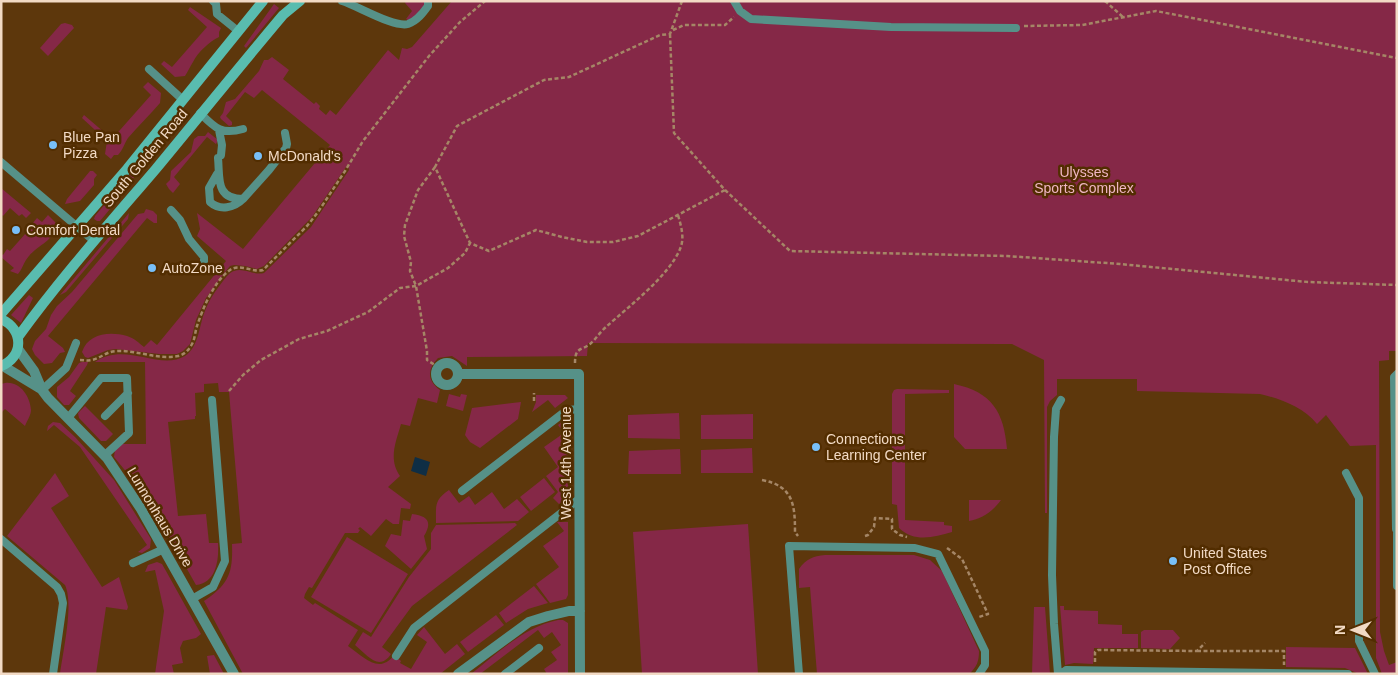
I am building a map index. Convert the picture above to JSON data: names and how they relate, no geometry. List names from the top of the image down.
{
  "streets": {
    "main road": ["South Golden Road"],
    "street": ["West 14th Avenue", "Lunnonhaus Drive"]
  },
  "parks": ["Ulysses Sports Complex"],
  "places": [
    "Blue Pan Pizza",
    "McDonald's",
    "Comfort Dental",
    "AutoZone",
    "Connections Learning Center",
    "United States Post Office"
  ],
  "north": "left"
}
